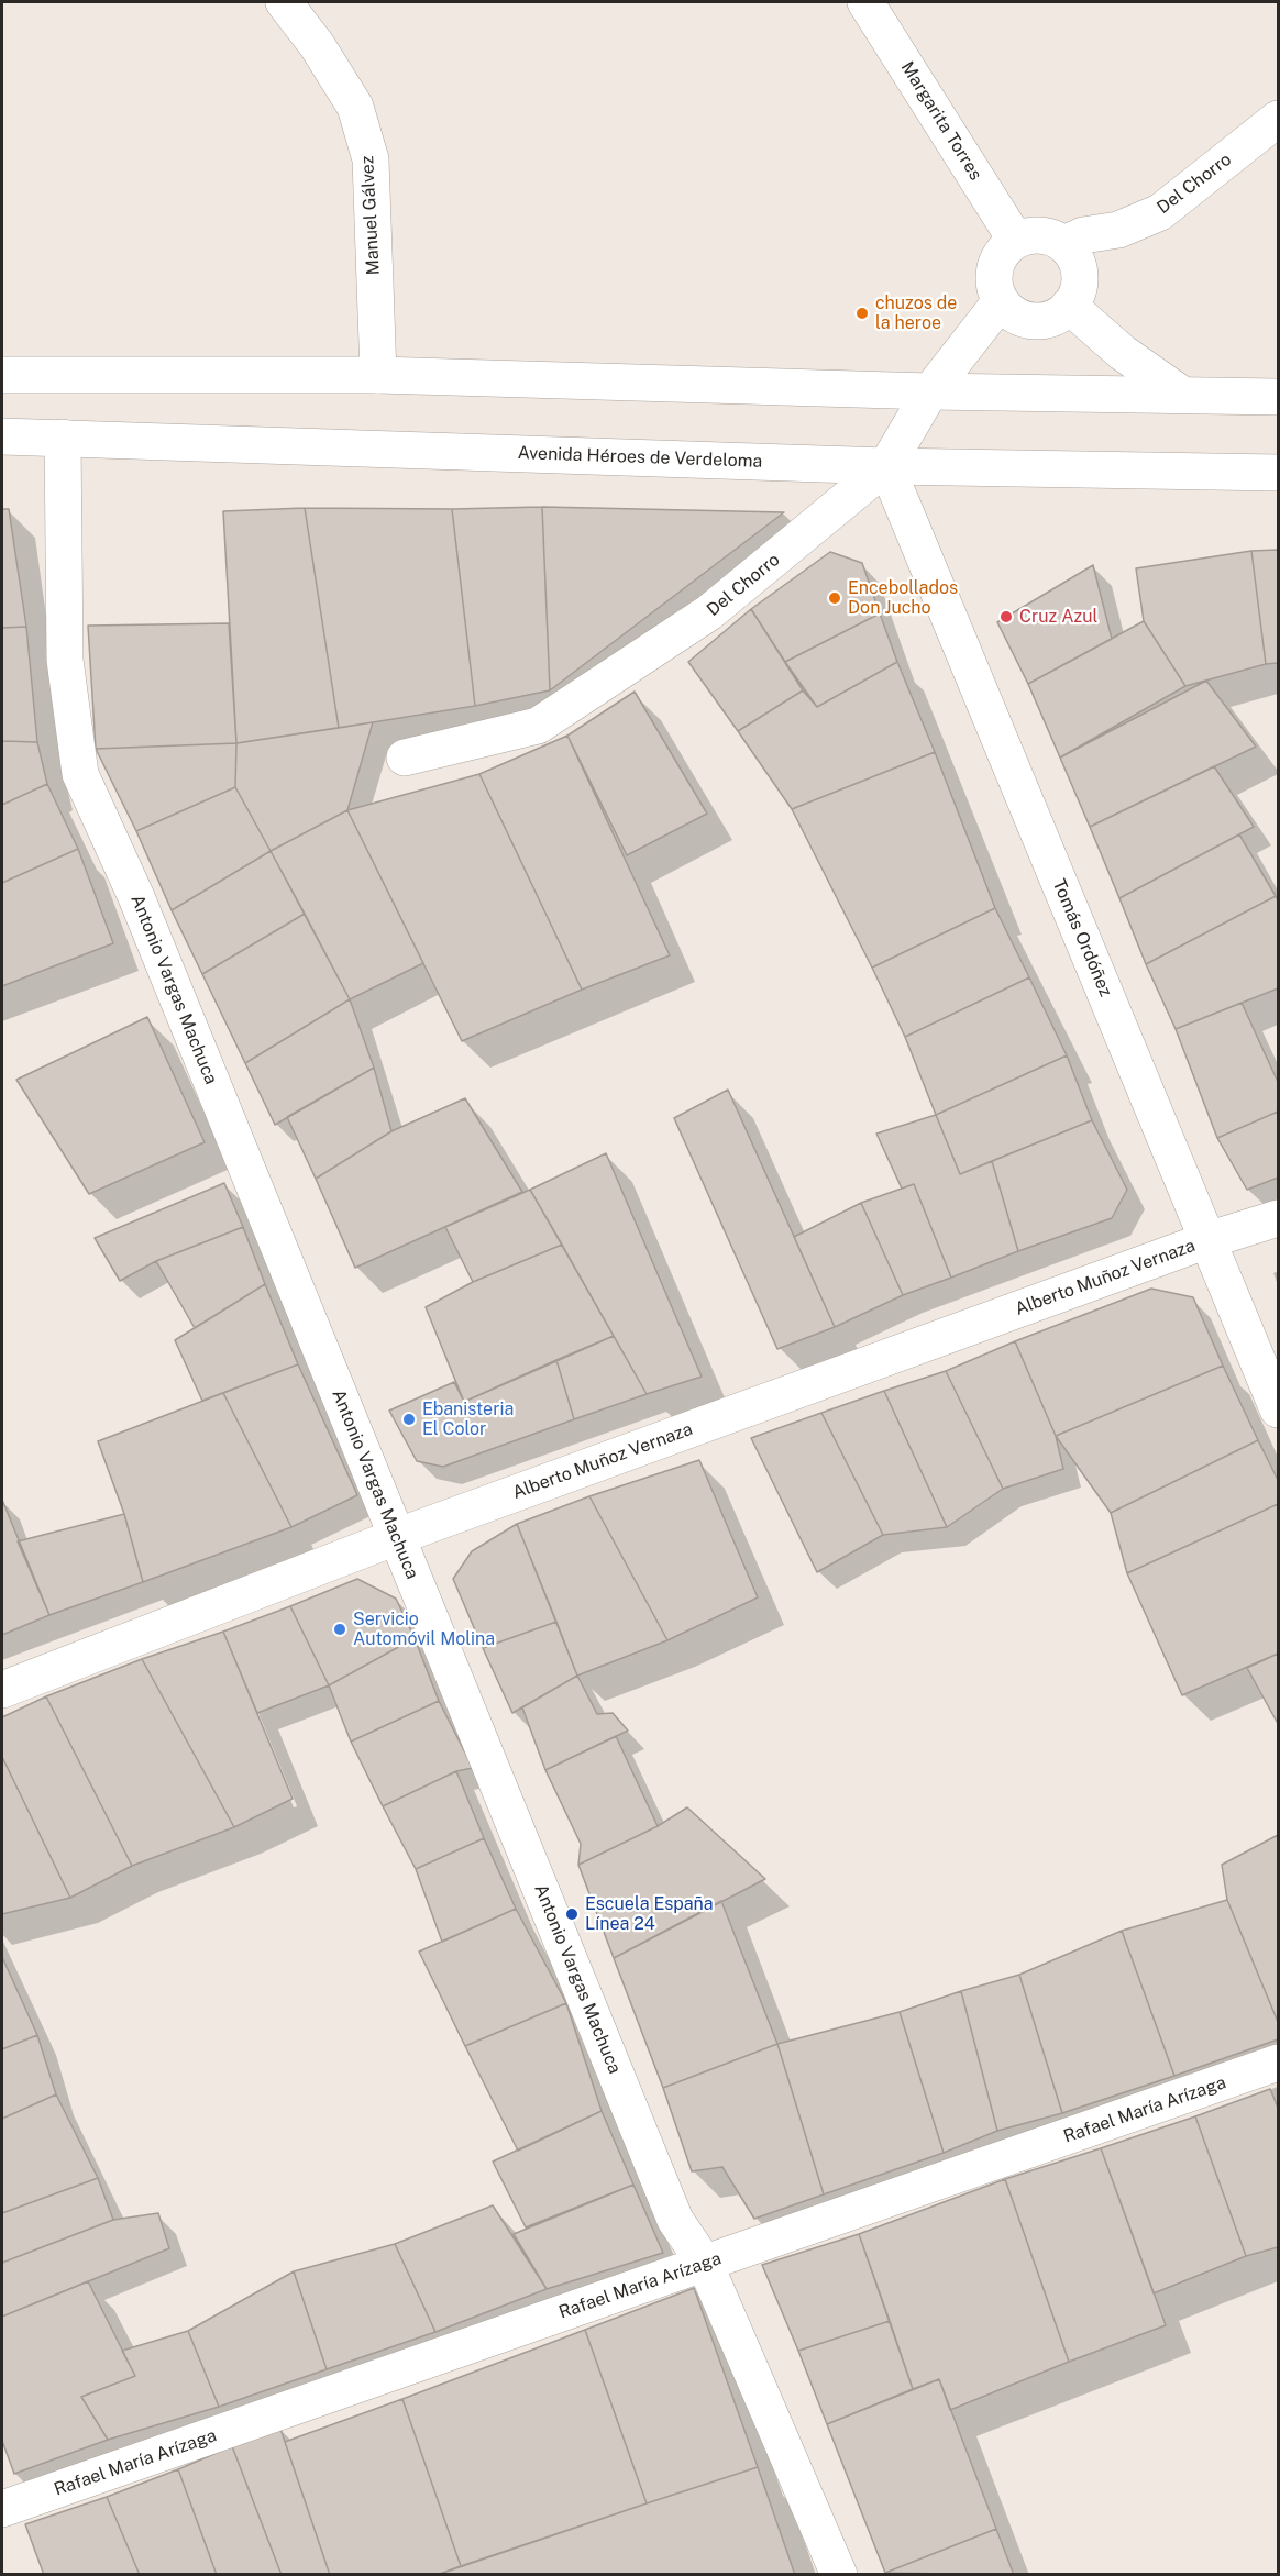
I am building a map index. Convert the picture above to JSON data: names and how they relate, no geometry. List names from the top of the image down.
{
  "streets": {
    "street": [
      "Margarita Torres",
      "Del Chorro",
      "Manuel Gálvez",
      "Avenida Héroes de Verdeloma",
      "Tomás Ordóñez",
      "Antonio Vargas Machuca",
      "Alberto Muñoz Vernaza",
      "Rafael María Arízaga"
    ]
  },
  "crossings": [
    ["Margarita Torres", "Del Chorro"],
    ["Del Chorro", "Avenida Héroes de Verdeloma"],
    ["Del Chorro", "Tomás Ordóñez"],
    ["Avenida Héroes de Verdeloma", "Tomás Ordóñez"],
    ["Avenida Héroes de Verdeloma", "Antonio Vargas Machuca"],
    ["Tomás Ordóñez", "Alberto Muñoz Vernaza"],
    ["Antonio Vargas Machuca", "Alberto Muñoz Vernaza"],
    ["Antonio Vargas Machuca", "Rafael María Arízaga"]
  ],
  "places": [
    "chuzos de la heroe",
    "Encebollados Don Jucho",
    "Cruz Azul",
    "Ebanisteria El Color",
    "Servicio Automóvil Molina",
    "Escuela España Línea 24"
  ]
}
